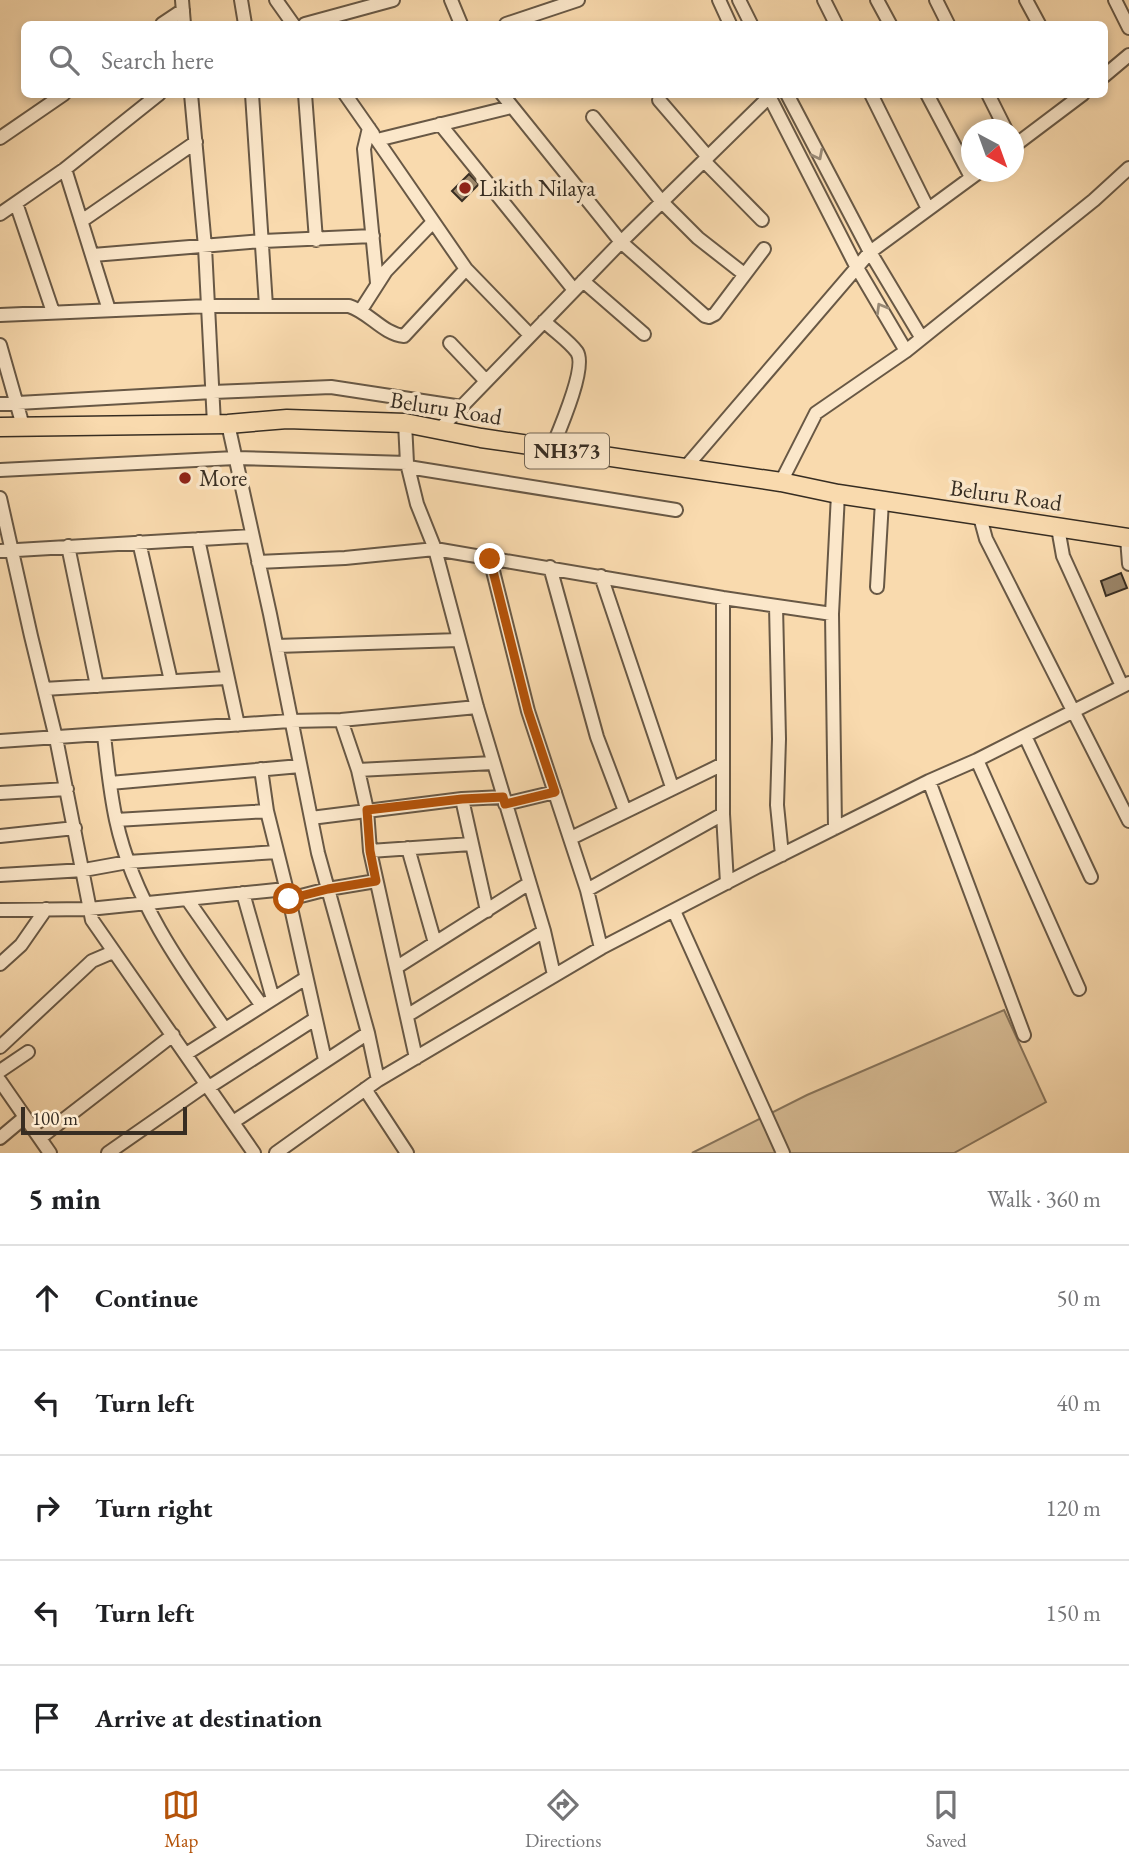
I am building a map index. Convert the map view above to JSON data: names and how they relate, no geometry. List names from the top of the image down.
{
  "streets": {
    "highway": ["Beluru Road", "NH373"]
  },
  "places": ["Likith Nilaya", "More"],
  "scale_bar": "100 m",
  "north": "bottom right",
  "page": {
    "search": "Search here",
    "scale": "100 m",
    "heading": ["5 min", "Walk · 360 m"],
    "list": [
      ["Continue", "50 m"],
      ["Turn left", "40 m"],
      ["Turn right", "120 m"],
      ["Turn left", "150 m"],
      "Arrive at destination"
    ],
    "nav": ["Map", "Directions", "Saved"]
  }
}
